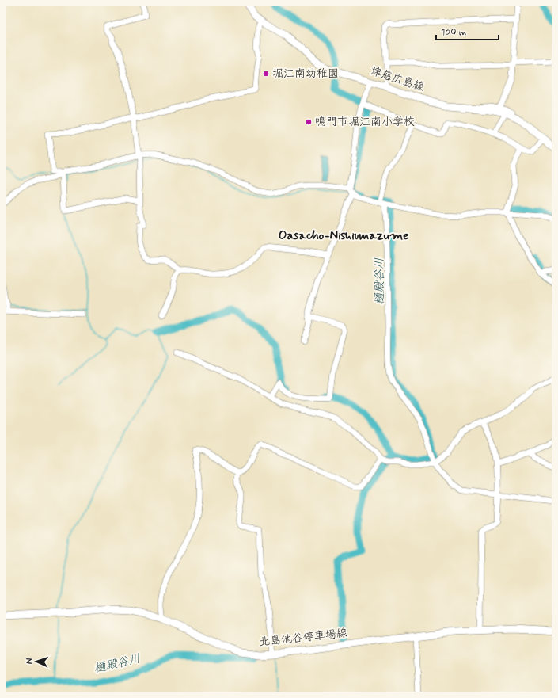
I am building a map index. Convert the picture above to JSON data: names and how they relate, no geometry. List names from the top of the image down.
{
  "streets": {
    "main road": ["津慈広島線", "北島池谷停車場線"]
  },
  "districts": ["Oasacho-Nishiumazume"],
  "water": ["樋殿谷川"],
  "places": ["堀江南幼稚園", "鳴門市堀江南小学校"],
  "scale_bar": "100 m",
  "north": "left"
}
